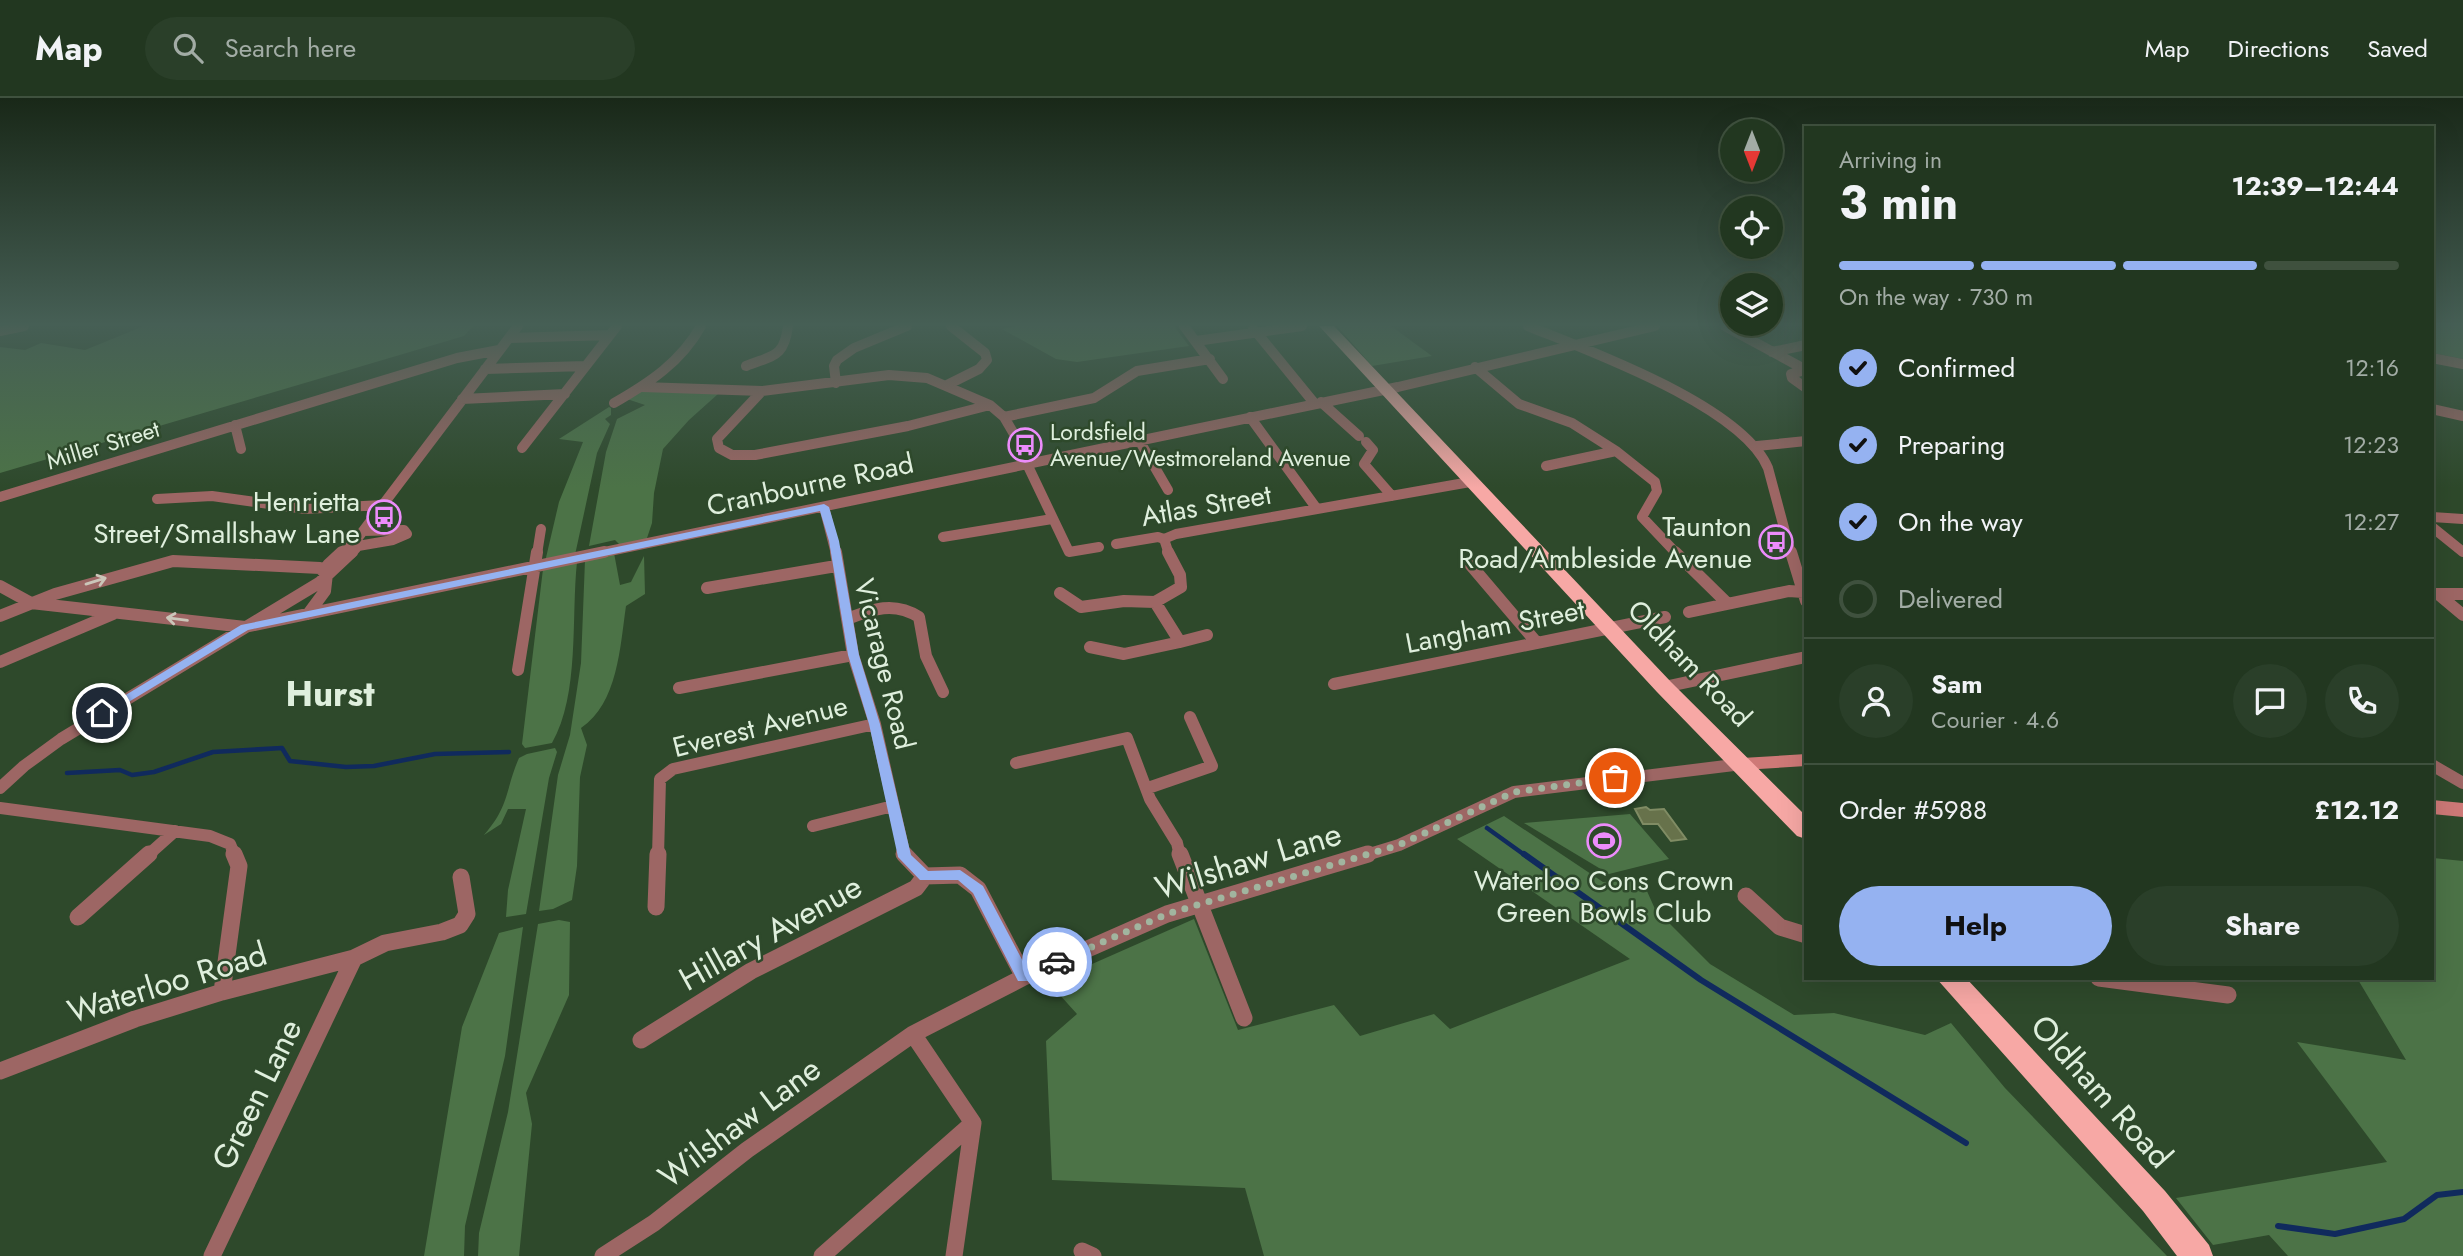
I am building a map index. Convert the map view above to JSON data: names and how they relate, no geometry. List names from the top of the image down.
{
  "streets": {
    "highway": ["Oldham Road"],
    "street": [
      "Miller Street",
      "Cranbourne Road",
      "Atlas Street",
      "Langham Street",
      "Vicarage Road",
      "Everest Avenue",
      "Wilshaw Lane",
      "Hillary Avenue",
      "Waterloo Road",
      "Green Lane"
    ]
  },
  "crossings": [
    ["Cranbourne Road", "Oldham Road"],
    ["Cranbourne Road", "Vicarage Road"],
    ["Atlas Street", "Oldham Road"],
    ["Langham Street", "Oldham Road"],
    ["Oldham Road", "Wilshaw Lane"],
    ["Vicarage Road", "Everest Avenue"],
    ["Vicarage Road", "Hillary Avenue"],
    ["Waterloo Road", "Green Lane"]
  ],
  "districts": ["Hurst"],
  "places": {
    "bus stop": ["Lordsfield Avenue/Westmoreland Avenue", "Henrietta Street/Smallshaw Lane", "Taunton Road/Ambleside Avenue"],
    "sports": ["Waterloo Cons Crown Green Bowls Club"]
  },
  "north": "bottom",
  "page": {
    "header": "Map",
    "search": "Search here",
    "nav": ["Map", "Directions", "Saved"],
    "heading": ["3 min", "Arriving in", "12:39–12:44"],
    "panel": [
      "Sam",
      "Courier · 4.6",
      "Order #5988",
      "£12.12"
    ],
    "bar": "On the way · 730 m",
    "list": [
      ["Confirmed", "12:16"],
      ["Preparing", "12:23"],
      ["On the way", "12:27"],
      "Delivered"
    ],
    "buttons": ["Help", "Share"]
  }
}
